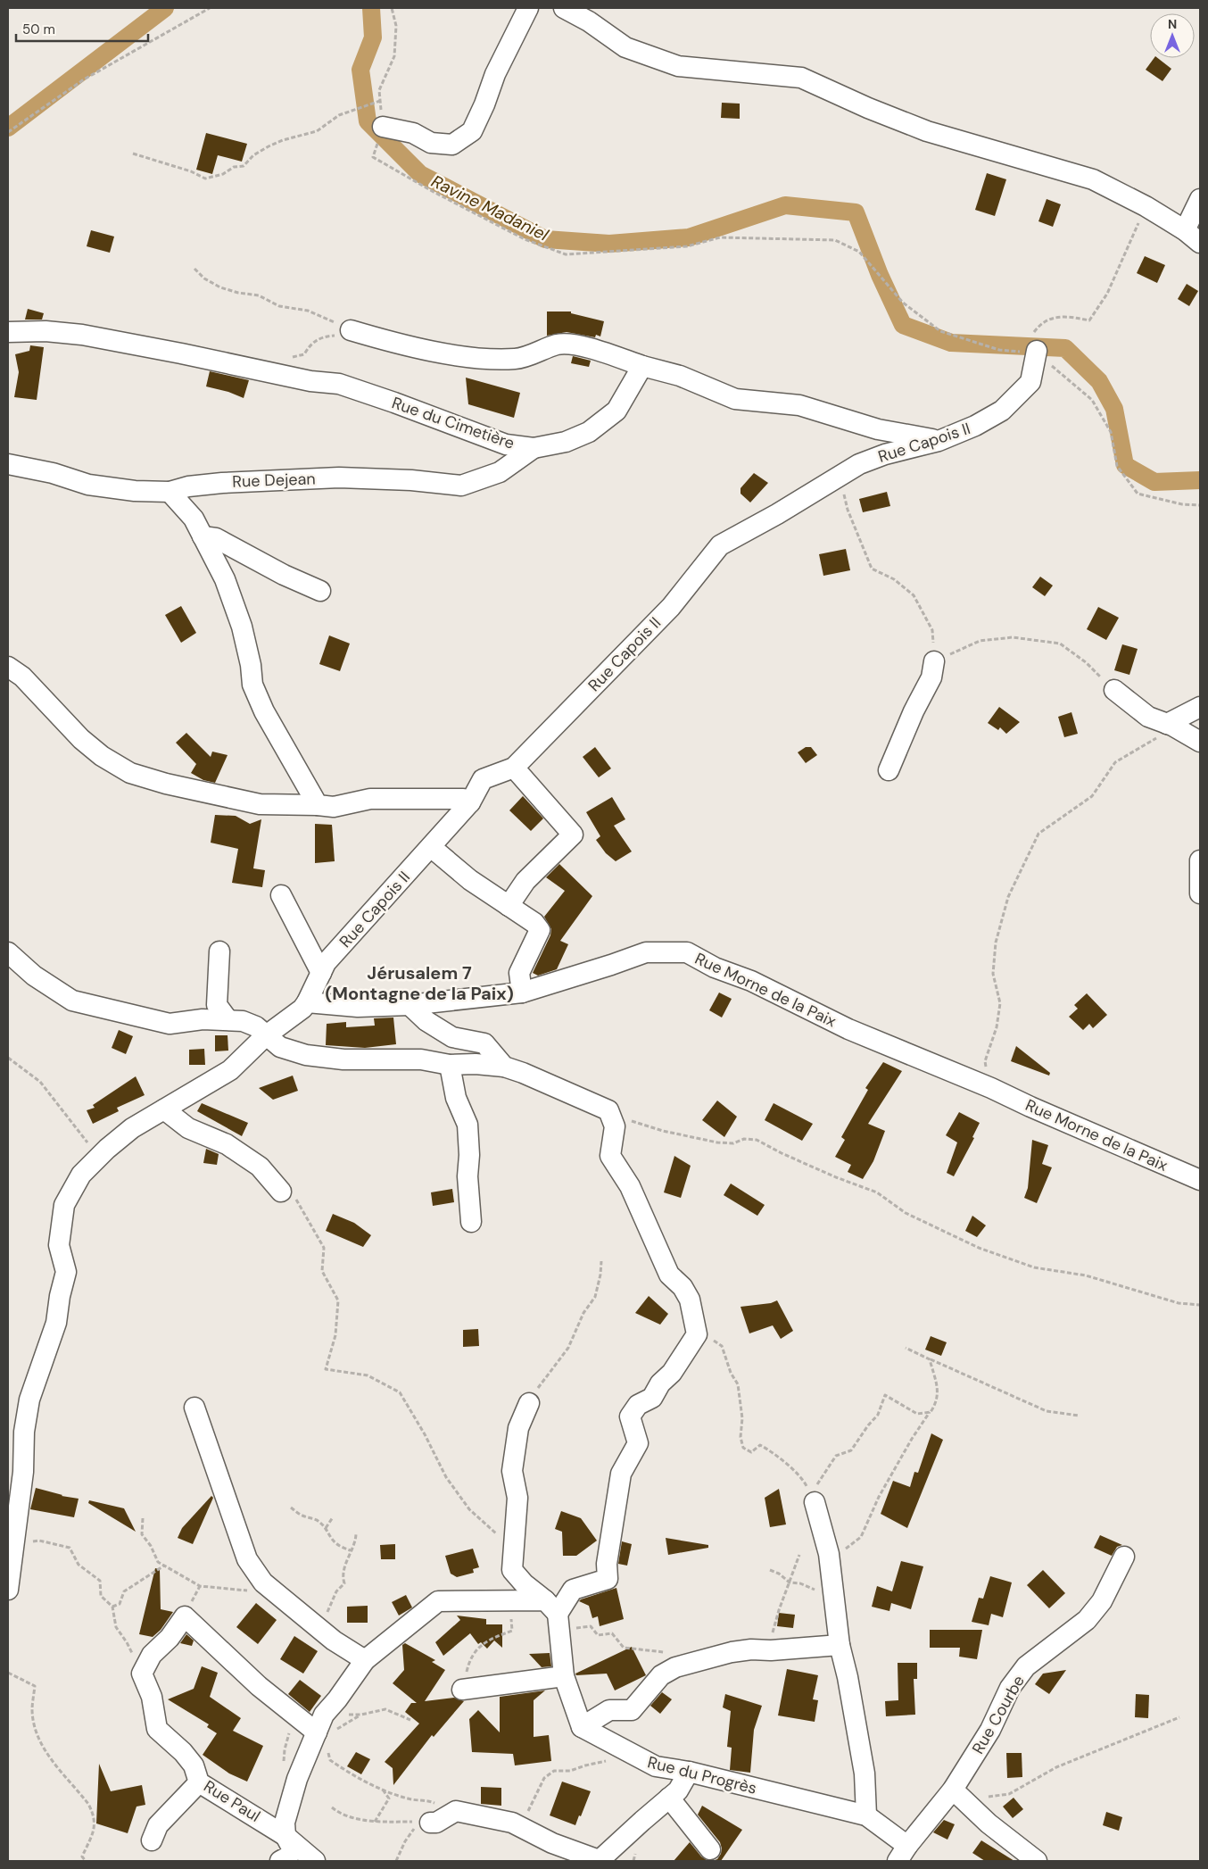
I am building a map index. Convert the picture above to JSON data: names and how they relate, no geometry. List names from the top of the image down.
{
  "streets": {
    "street": [
      "Rue du Cimetière",
      "Rue Capois II",
      "Rue Dejean",
      "Rue Morne de la Paix",
      "Rue Courbe",
      "Rue du Progrès",
      "Rue Paul"
    ]
  },
  "crossings": [
    ["Rue du Cimetière", "Rue Dejean"],
    ["Rue Capois II", "Rue Morne de la Paix"],
    ["Rue Courbe", "Rue du Progrès"]
  ],
  "districts": ["Jérusalem 7 (Montagne de la Paix)"],
  "water": ["Ravine Madaniel"],
  "scale_bar": "50 m",
  "north": "top"
}
